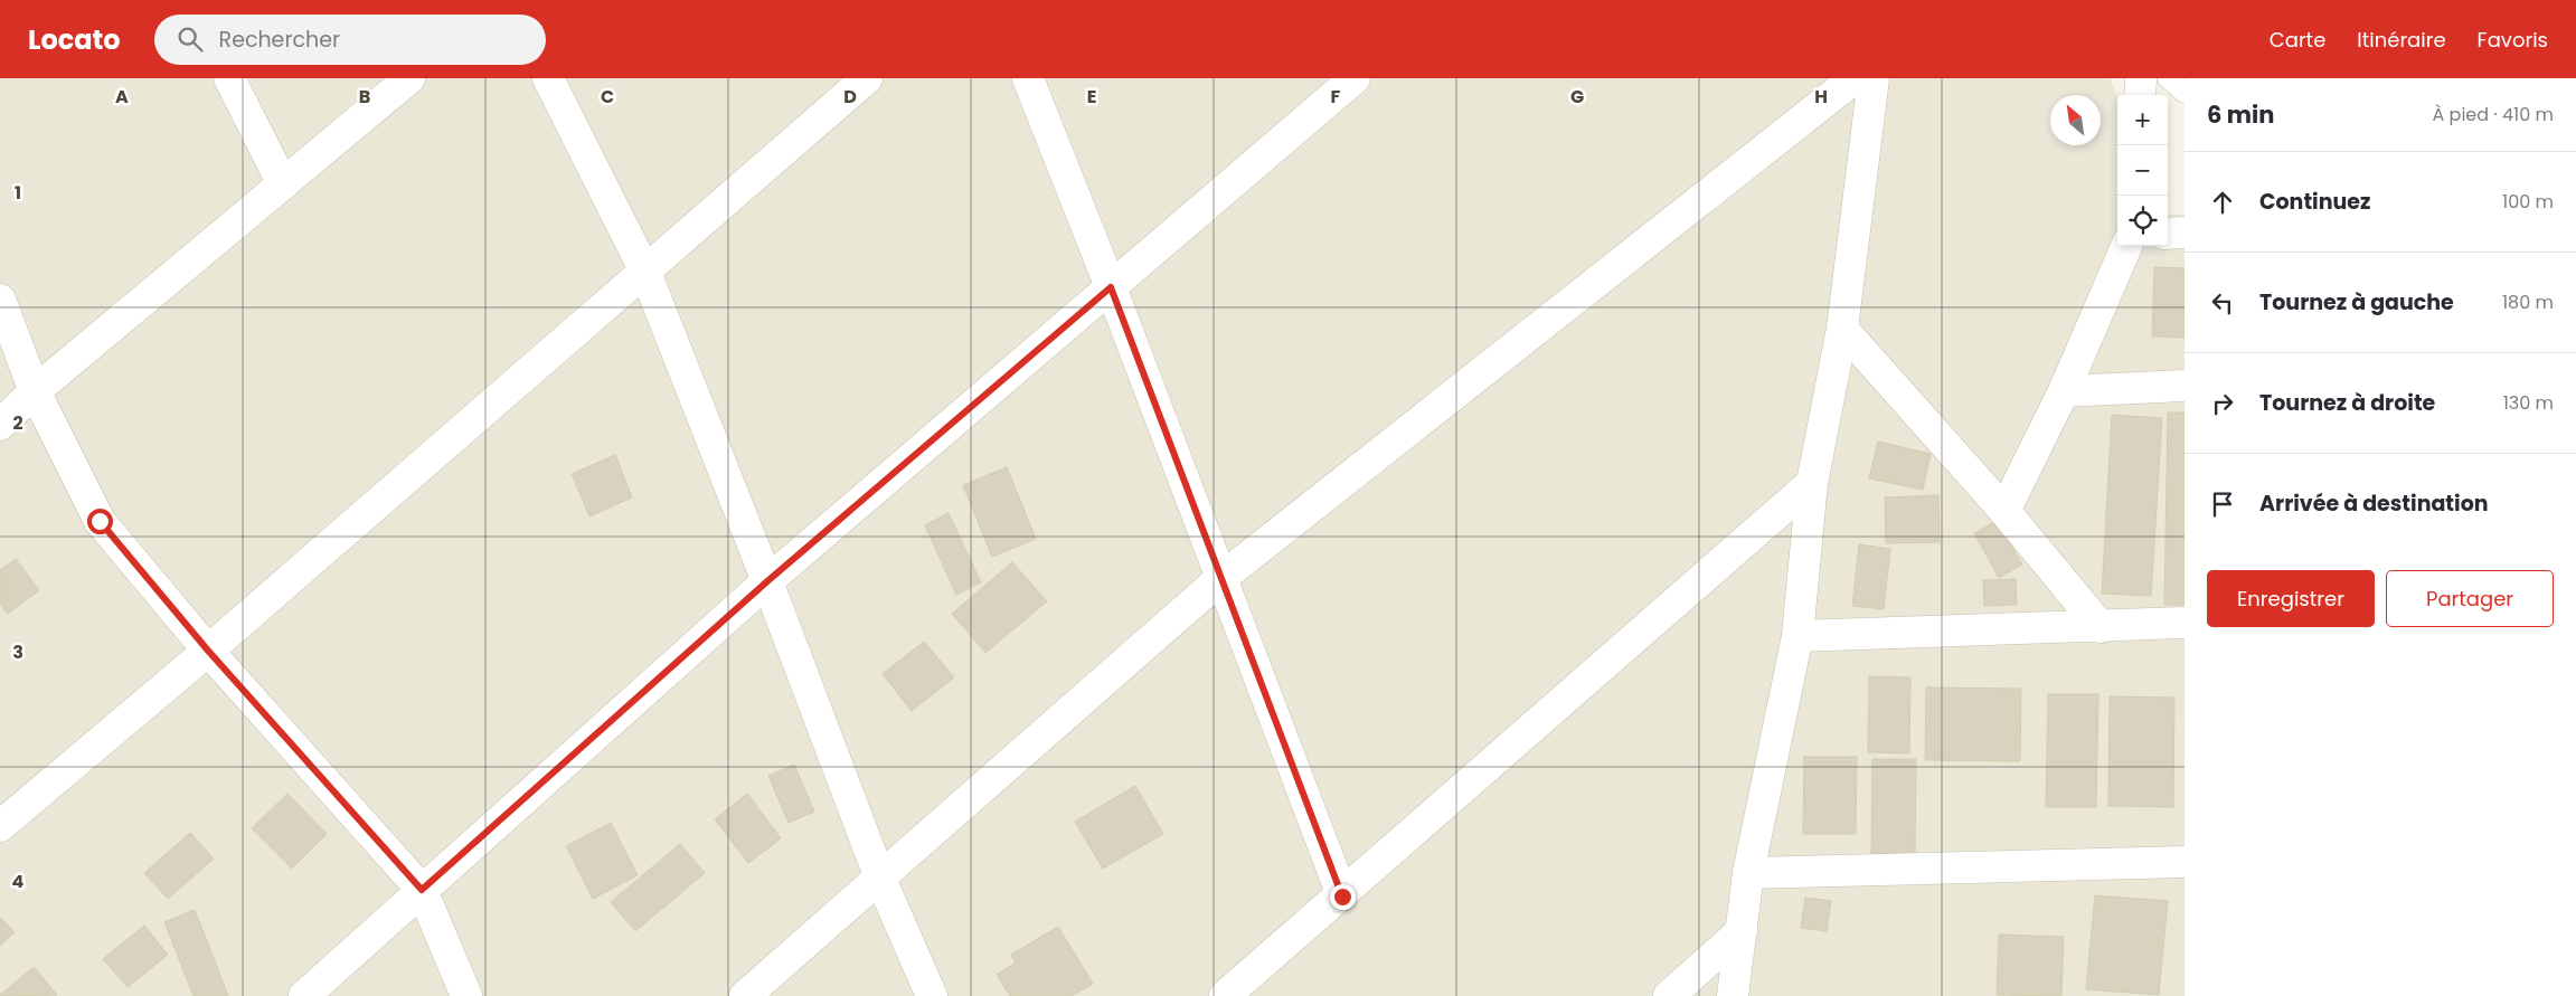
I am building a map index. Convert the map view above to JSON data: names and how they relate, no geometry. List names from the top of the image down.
{
  "north": "top left",
  "page": {
    "header": "Locato",
    "search": "Rechercher",
    "nav": ["Carte", "Itinéraire", "Favoris"],
    "heading": ["6 min", "À pied · 410 m"],
    "map_buttons": ["+", "−"],
    "list": [
      ["Continuez", "100 m"],
      ["Tournez à gauche", "180 m"],
      ["Tournez à droite", "130 m"],
      "Arrivée à destination"
    ],
    "buttons": ["Enregistrer", "Partager"]
  },
  "grid": {
    "columns": [
      "A",
      "B",
      "C",
      "D",
      "E",
      "F",
      "G",
      "H"
    ],
    "rows": [
      "1",
      "2",
      "3",
      "4"
    ]
  }
}
